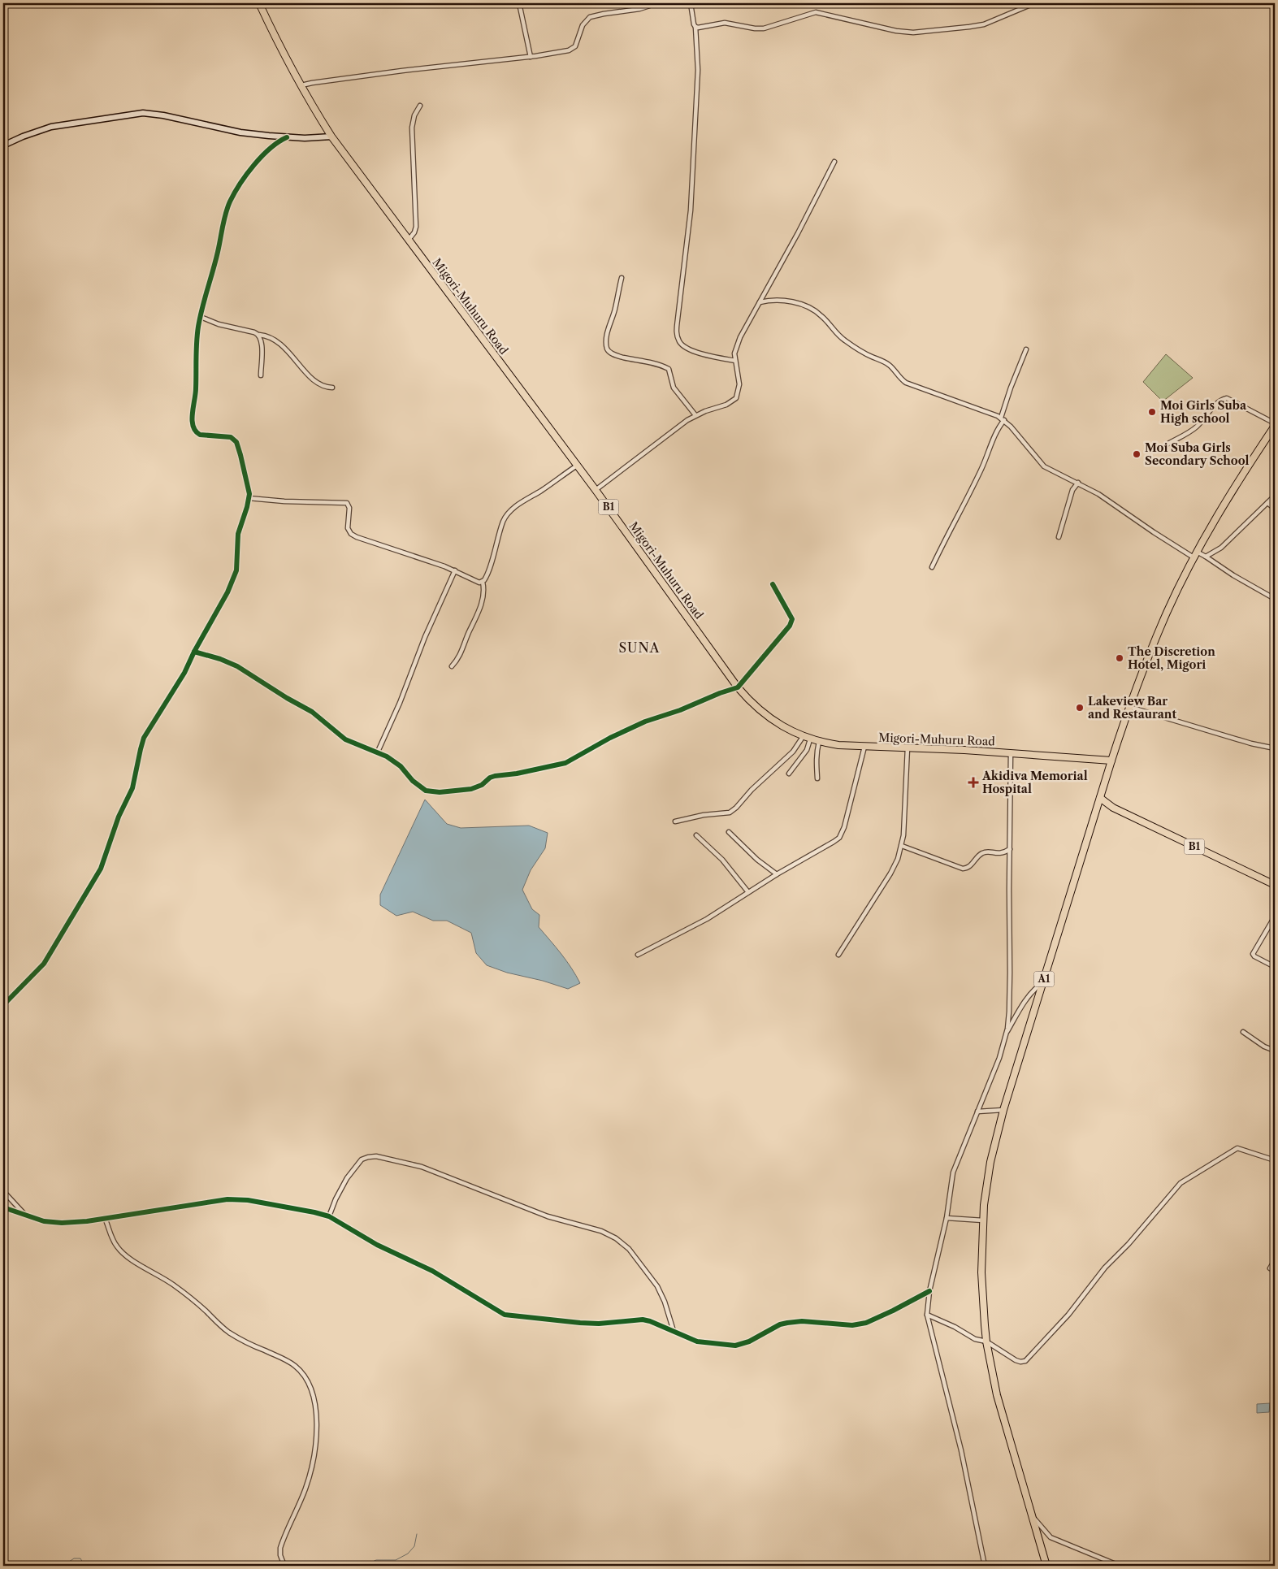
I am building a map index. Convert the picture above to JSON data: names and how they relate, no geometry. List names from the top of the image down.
{
  "streets": {
    "highway": ["Migori-Muhuru Road", "B1", "A1"]
  },
  "crossings": [
    ["Migori-Muhuru Road", "A1"],
    ["B1", "A1"]
  ],
  "districts": ["SUNA"],
  "places": {
    "other": [
      "Moi Girls Suba High school",
      "Moi Suba Girls Secondary School",
      "The Discretion Hotel, Migori",
      "Lakeview Bar and Restaurant"
    ],
    "health": ["Akidiva Memorial Hospital"]
  }
}
